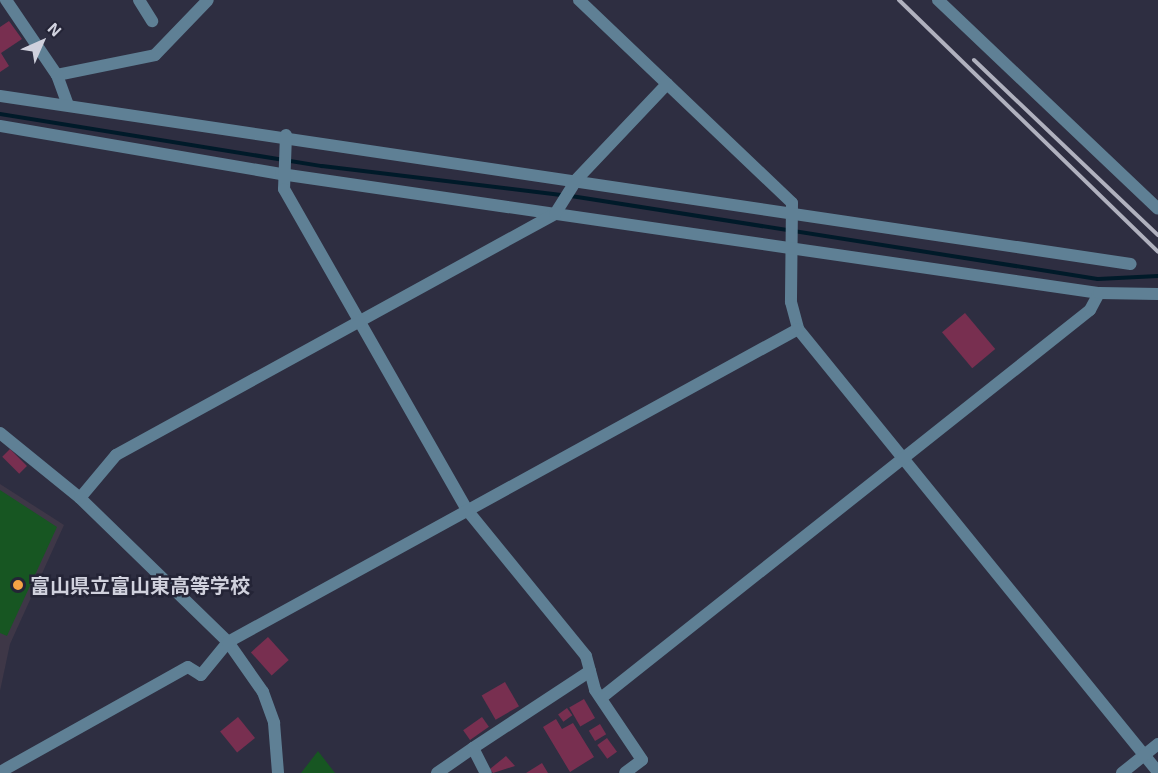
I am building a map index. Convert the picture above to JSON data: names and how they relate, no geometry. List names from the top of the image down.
{
  "places": ["富山県立富山東高等学校"],
  "north": "top right"
}
